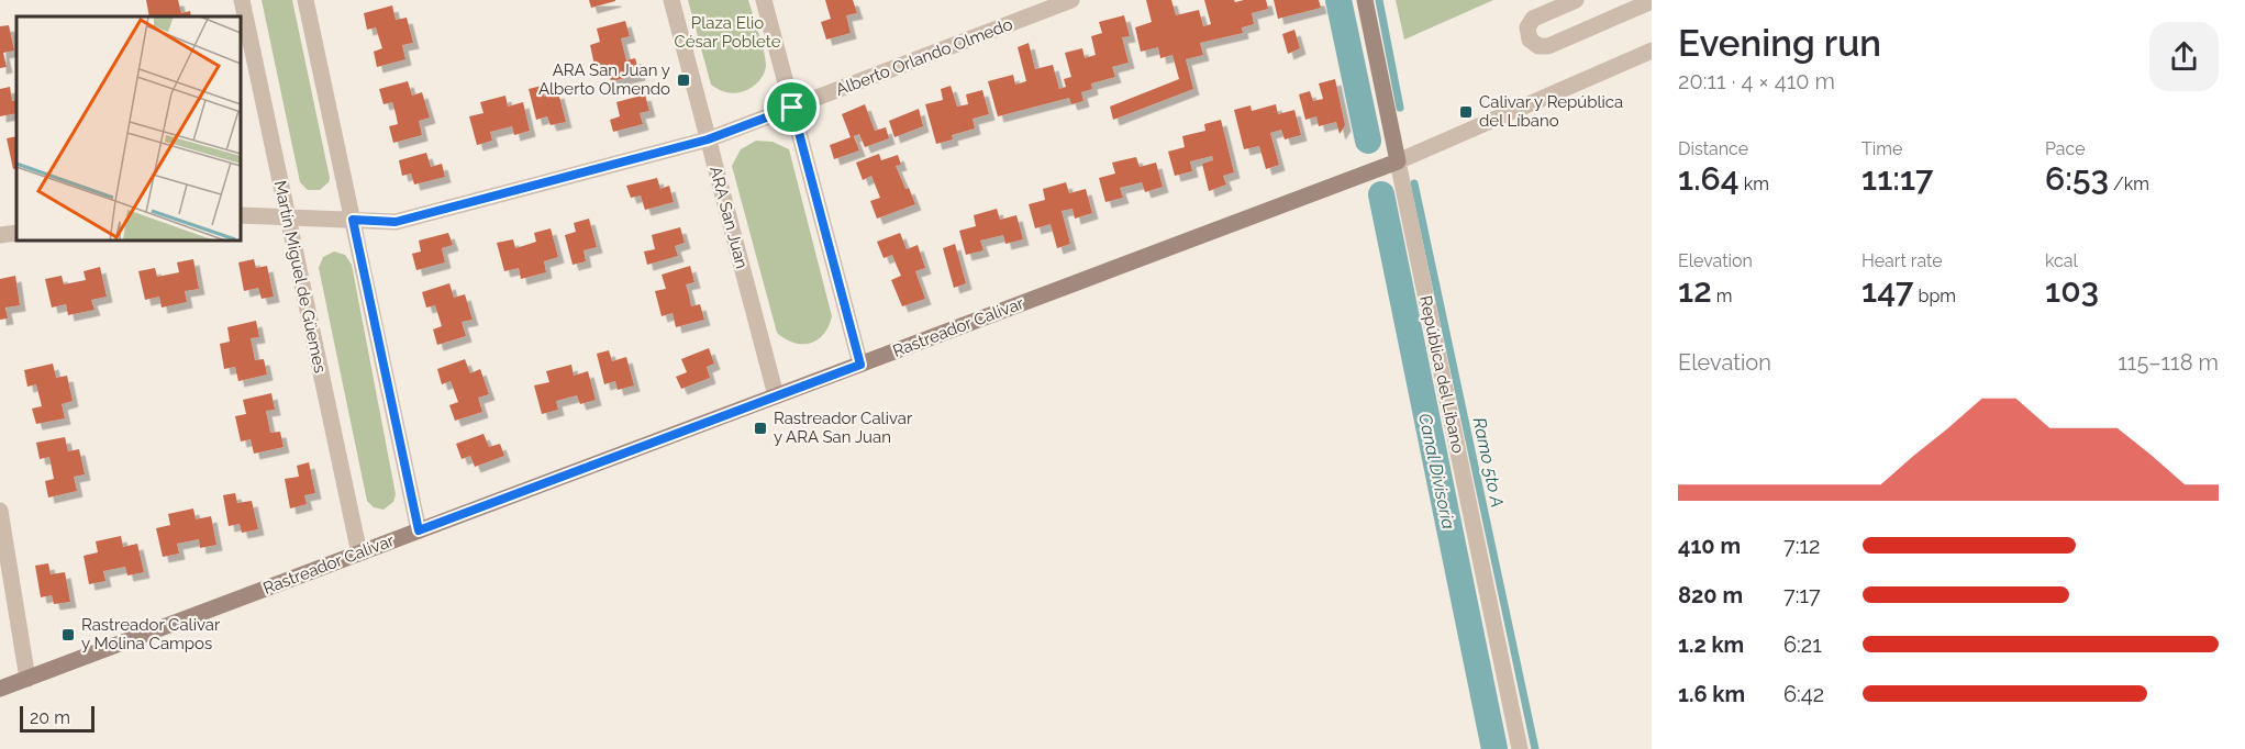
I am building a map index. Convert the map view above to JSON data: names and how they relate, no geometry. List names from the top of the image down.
{
  "streets": {
    "main road": ["Rastreador Calivar", "República del Líbano"],
    "street": ["Alberto Orlando Olmedo", "ARA San Juan", "Martín Miguel de Güemes"]
  },
  "crossings": [
    ["Alberto Orlando Olmedo", "ARA San Juan"],
    ["Alberto Orlando Olmedo", "Martín Miguel de Güemes"],
    ["ARA San Juan", "Rastreador Calivar"],
    ["Martín Miguel de Güemes", "Rastreador Calivar"],
    ["Rastreador Calivar", "República del Líbano"]
  ],
  "water": ["Ramo 5to A", "Canal Divisoria"],
  "parks": ["Plaza Elio César Poblete"],
  "places": {
    "transit": [
      "ARA San Juan y Alberto Olmendo",
      "Calivar y República del Líbano",
      "Rastreador Calivar y ARA San Juan",
      "Rastreador Calivar y Molina Campos"
    ]
  },
  "scale_bar": "20 m",
  "page": {
    "heading": ["Evening run", "20:11 · 4 × 410 m"],
    "stats": [
      ["Distance", "1.64 km"],
      ["Time", "11:17"],
      ["Pace", "6:53 /km"],
      ["Elevation", "12 m"],
      ["Heart rate", "147 bpm"],
      ["kcal", "103"]
    ],
    "chart": ["Elevation", "115–118 m"],
    "list": [
      {
        "name": "410 m",
        "note": "7:12"
      },
      {
        "name": "820 m",
        "note": "7:17"
      },
      {
        "name": "1.2 km",
        "note": "6:21"
      },
      {
        "name": "1.6 km",
        "note": "6:42"
      }
    ],
    "scale": "20 m"
  }
}
